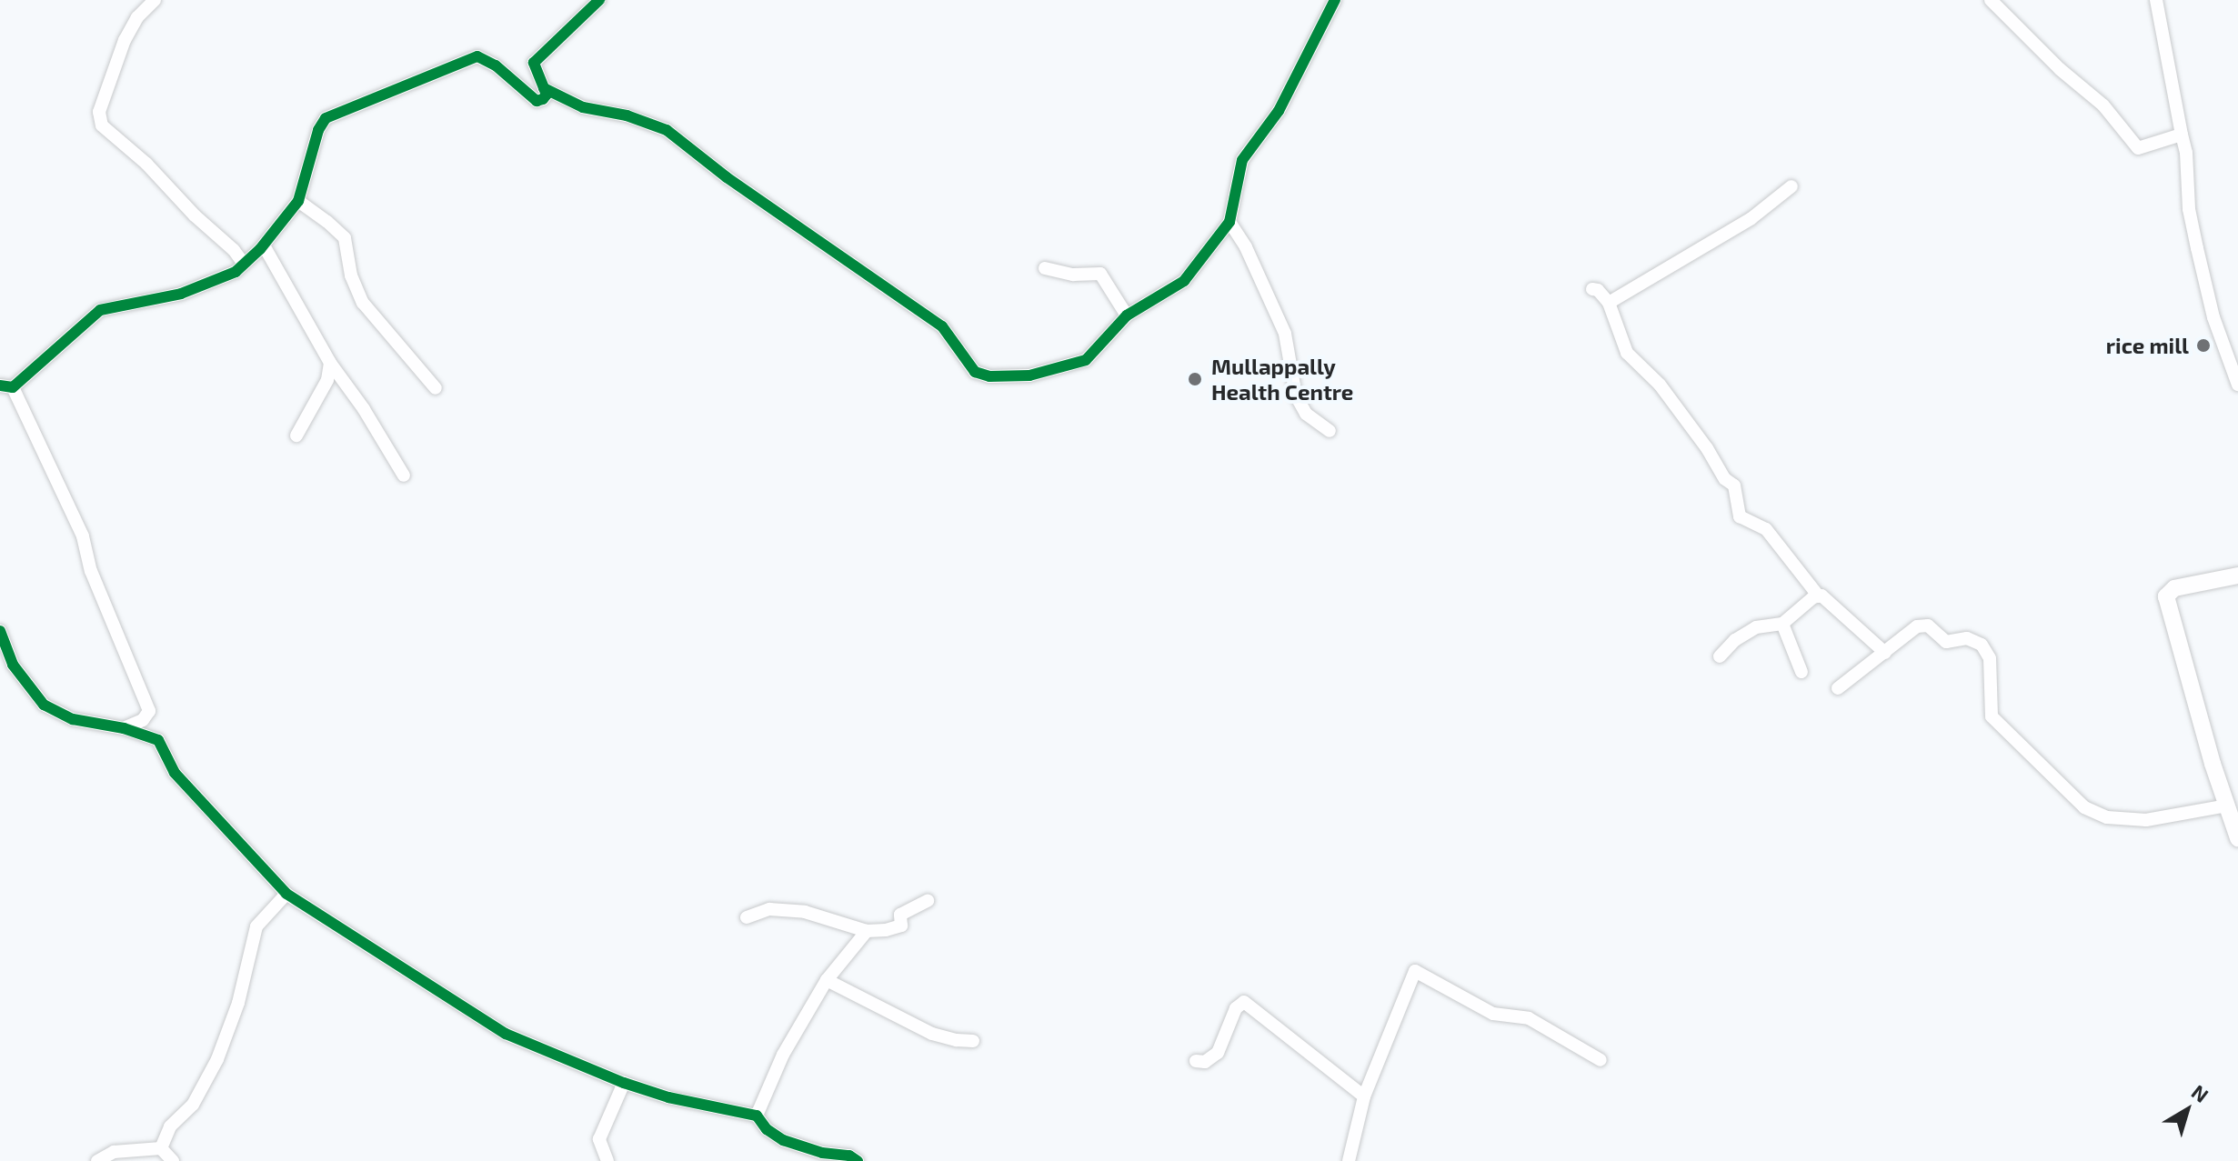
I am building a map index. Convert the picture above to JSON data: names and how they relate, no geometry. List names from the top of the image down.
{
  "places": ["rice mill", "Mullappally Health Centre"],
  "north": "top right"
}
